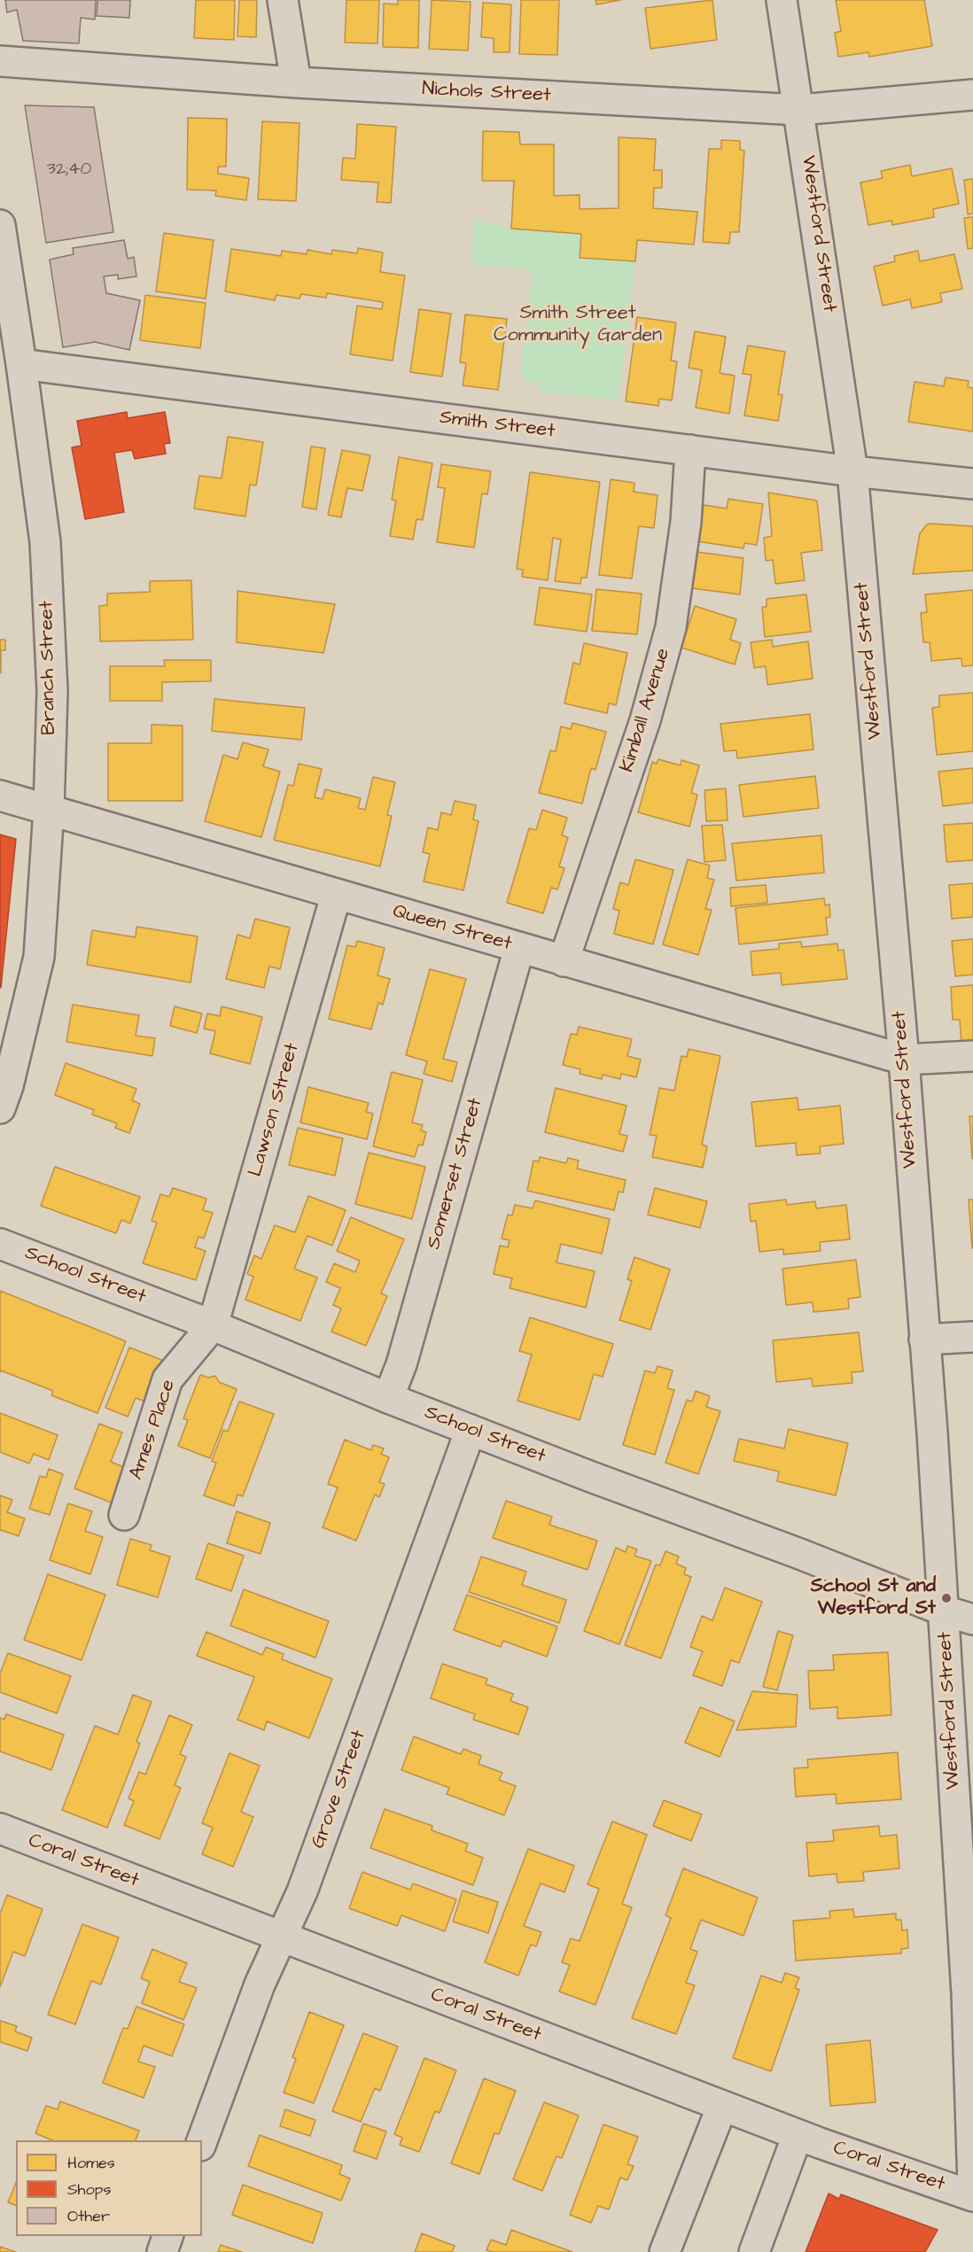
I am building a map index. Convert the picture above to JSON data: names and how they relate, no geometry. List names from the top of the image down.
{
  "streets": {
    "street": [
      "Nichols Street",
      "Westford Street",
      "Smith Street",
      "Branch Street",
      "Kimball Avenue",
      "Queen Street",
      "Lawson Street",
      "Somerset Street",
      "School Street",
      "Ames Place",
      "Grove Street",
      "Coral Street"
    ]
  },
  "crossings": [
    ["Nichols Street", "Westford Street"],
    ["Westford Street", "Smith Street"],
    ["Westford Street", "Queen Street"],
    ["Westford Street", "School Street"],
    ["Smith Street", "Branch Street"],
    ["Smith Street", "Kimball Avenue"],
    ["Branch Street", "Queen Street"],
    ["Kimball Avenue", "Queen Street"],
    ["Queen Street", "Lawson Street"],
    ["Queen Street", "Somerset Street"],
    ["Lawson Street", "School Street"],
    ["Lawson Street", "Ames Place"],
    ["Somerset Street", "School Street"],
    ["School Street", "Ames Place"],
    ["School Street", "Grove Street"],
    ["Grove Street", "Coral Street"]
  ],
  "parks": ["Smith Street Community Garden"],
  "places": ["School St and Westford St"],
  "house_numbers": ["32;40"],
  "legend": ["Homes", "Shops", "Other"]
}
